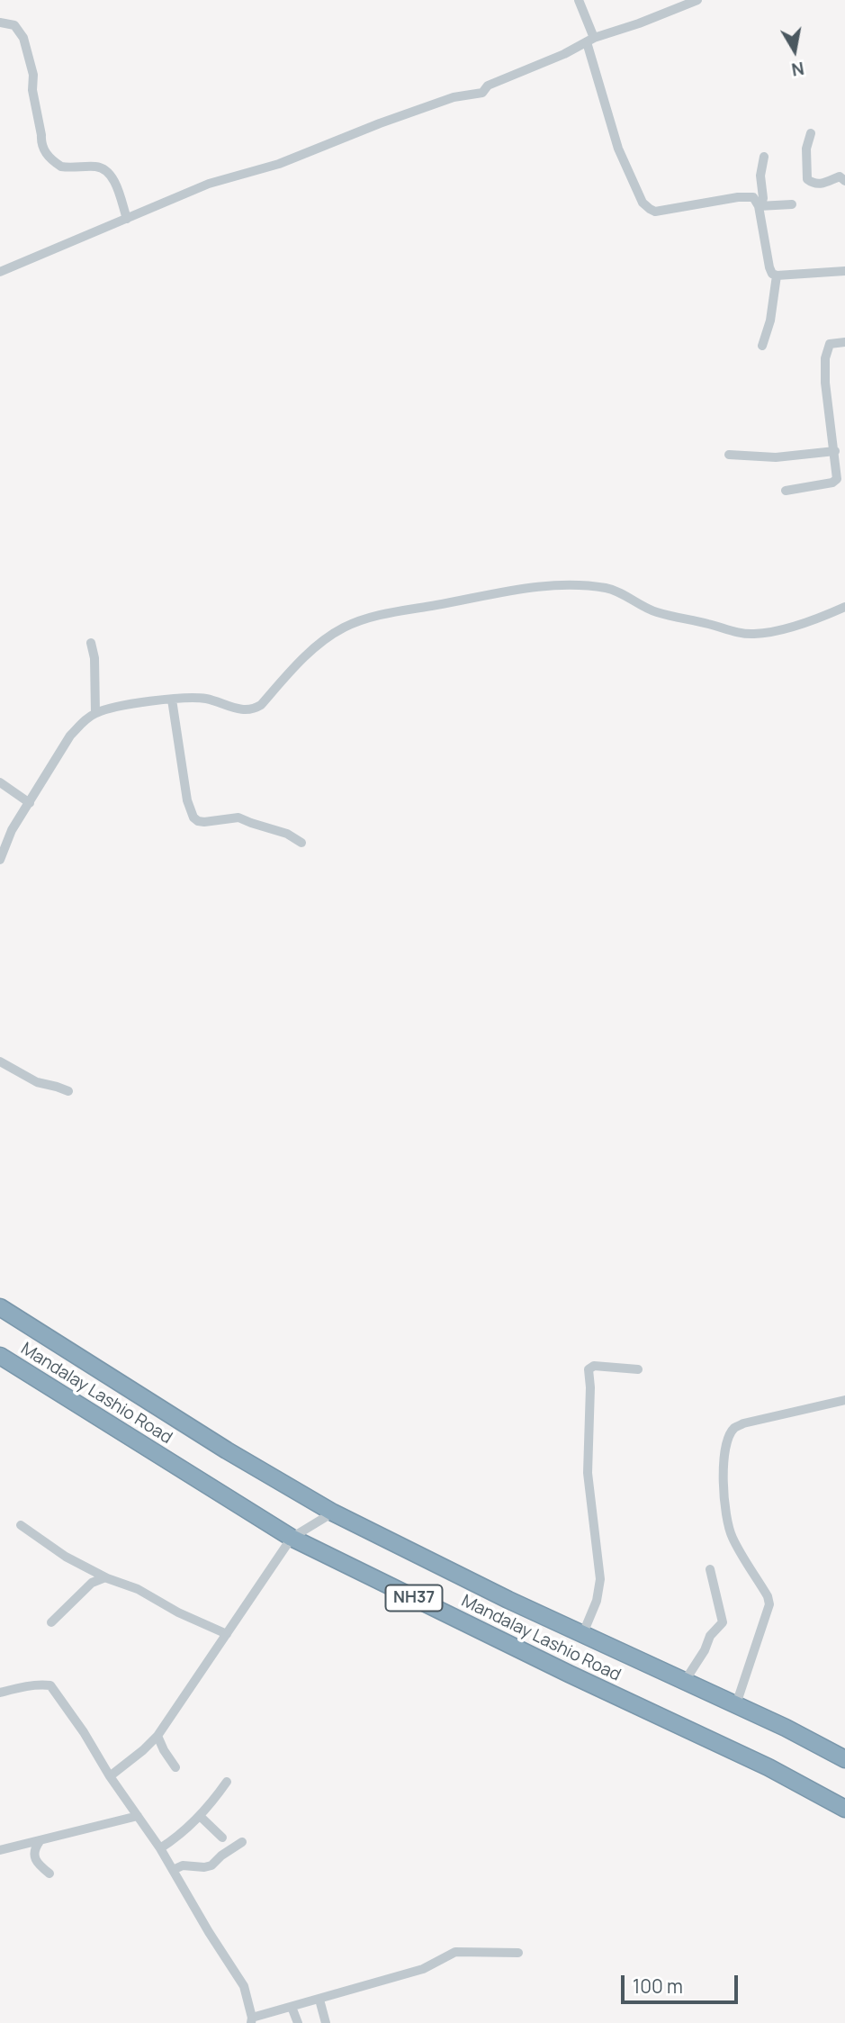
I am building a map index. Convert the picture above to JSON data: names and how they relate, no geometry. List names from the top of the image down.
{
  "streets": {
    "highway": ["Mandalay Lashio Road", "NH37"]
  },
  "scale_bar": "100 m",
  "north": "bottom"
}
